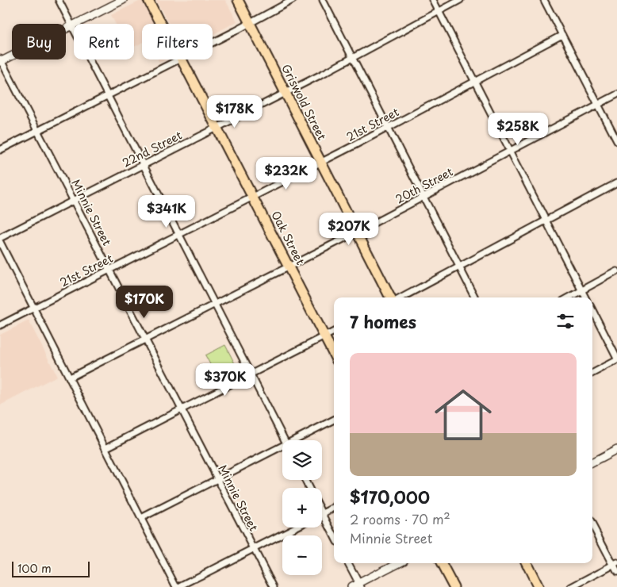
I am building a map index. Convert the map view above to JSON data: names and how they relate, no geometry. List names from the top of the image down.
{
  "streets": {
    "main road": ["Griswold Street", "Oak Street"],
    "street": [
      "21st Street",
      "22nd Street",
      "20th Street",
      "Minnie Street"
    ]
  },
  "crossings": [
    ["Griswold Street", "21st Street"],
    ["Griswold Street", "22nd Street"],
    ["Griswold Street", "20th Street"],
    ["21st Street", "Minnie Street"],
    ["21st Street", "Oak Street"],
    ["22nd Street", "Minnie Street"],
    ["22nd Street", "Oak Street"],
    ["20th Street", "Minnie Street"],
    ["20th Street", "Oak Street"]
  ],
  "scale_bar": "100 m",
  "page": {
    "chip": ["Buy", "Rent", "Filters"],
    "price": [
      "$178K",
      "$258K",
      "$232K",
      "$341K",
      "$207K",
      "$170K",
      "$370K"
    ],
    "heading": "7 homes",
    "list": [
      {
        "name": "$170,000",
        "note": "2 rooms · 70 m² · Minnie Street"
      }
    ],
    "map_buttons": ["+", "−"],
    "scale": "100 m"
  }
}
